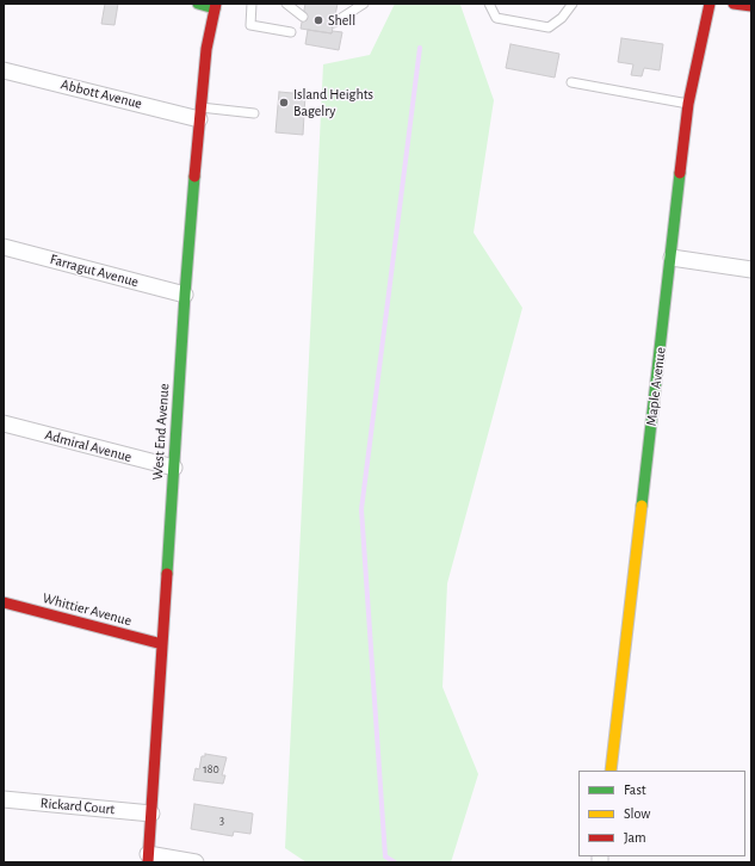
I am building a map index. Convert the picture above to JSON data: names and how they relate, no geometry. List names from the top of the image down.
{
  "streets": {
    "main road": ["Maple Avenue", "West End Avenue", "Whittier Avenue"],
    "street": [
      "Abbott Avenue",
      "Farragut Avenue",
      "Admiral Avenue",
      "Rickard Court"
    ]
  },
  "crossings": [
    ["Abbott Avenue", "West End Avenue"],
    ["Farragut Avenue", "West End Avenue"],
    ["West End Avenue", "Admiral Avenue"],
    ["West End Avenue", "Whittier Avenue"],
    ["West End Avenue", "Rickard Court"]
  ],
  "places": ["Shell", "Island Heights Bagelry"],
  "house_numbers": ["180", "3"],
  "legend": ["Fast", "Slow", "Jam"]
}
